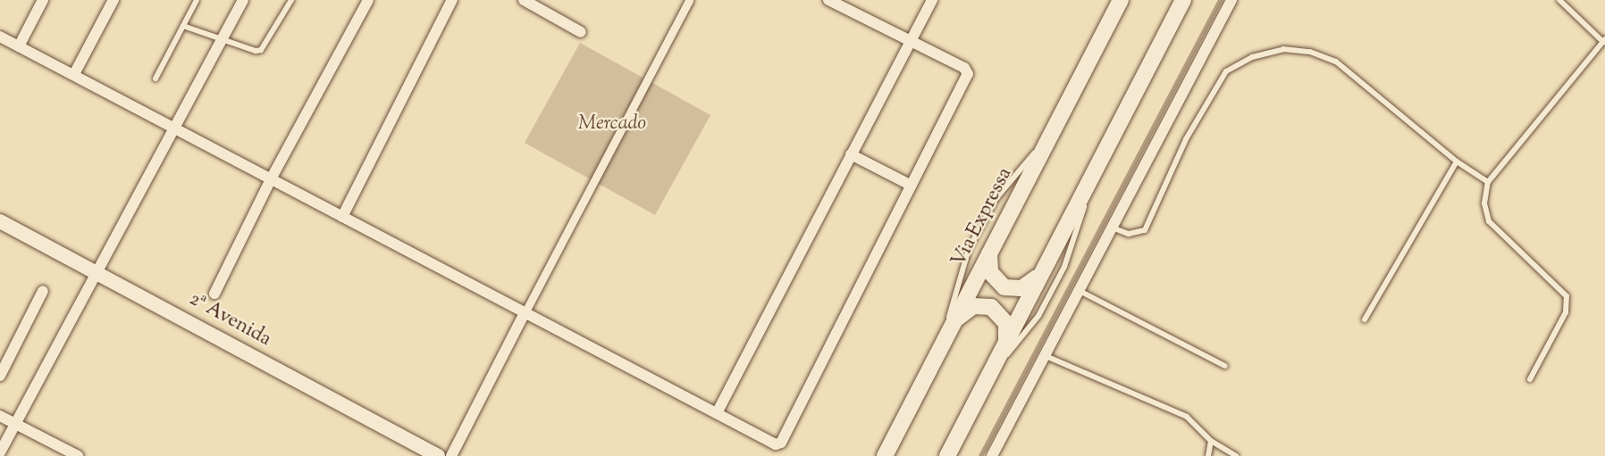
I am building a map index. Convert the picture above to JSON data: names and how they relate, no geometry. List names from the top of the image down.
{
  "streets": {
    "main road": ["Via Expressa"],
    "street": ["2ª Avenida"]
  },
  "parks": ["Mercado"]
}
